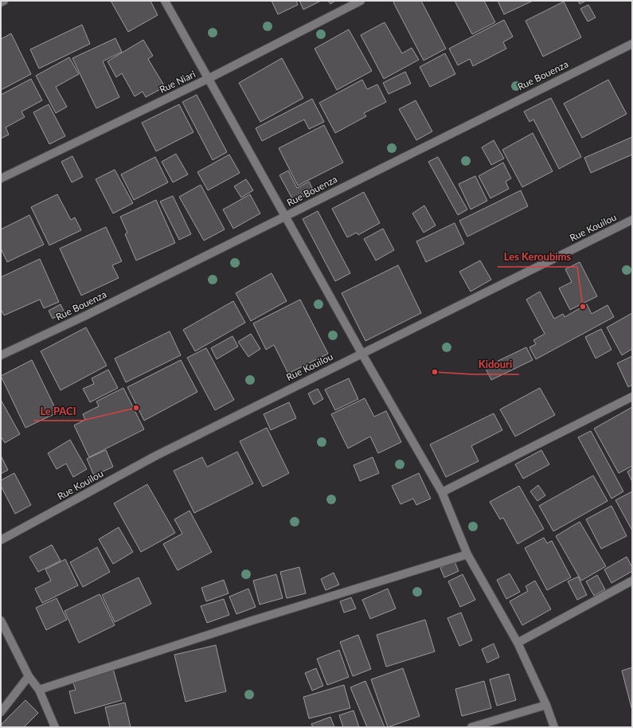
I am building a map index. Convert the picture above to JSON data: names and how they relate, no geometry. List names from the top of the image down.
{
  "streets": {
    "street": ["Rue Bouenza", "Rue Niari", "Rue Kouilou"]
  },
  "places": ["Les Keroubims", "Kidouri", "Le PACI"]
}
